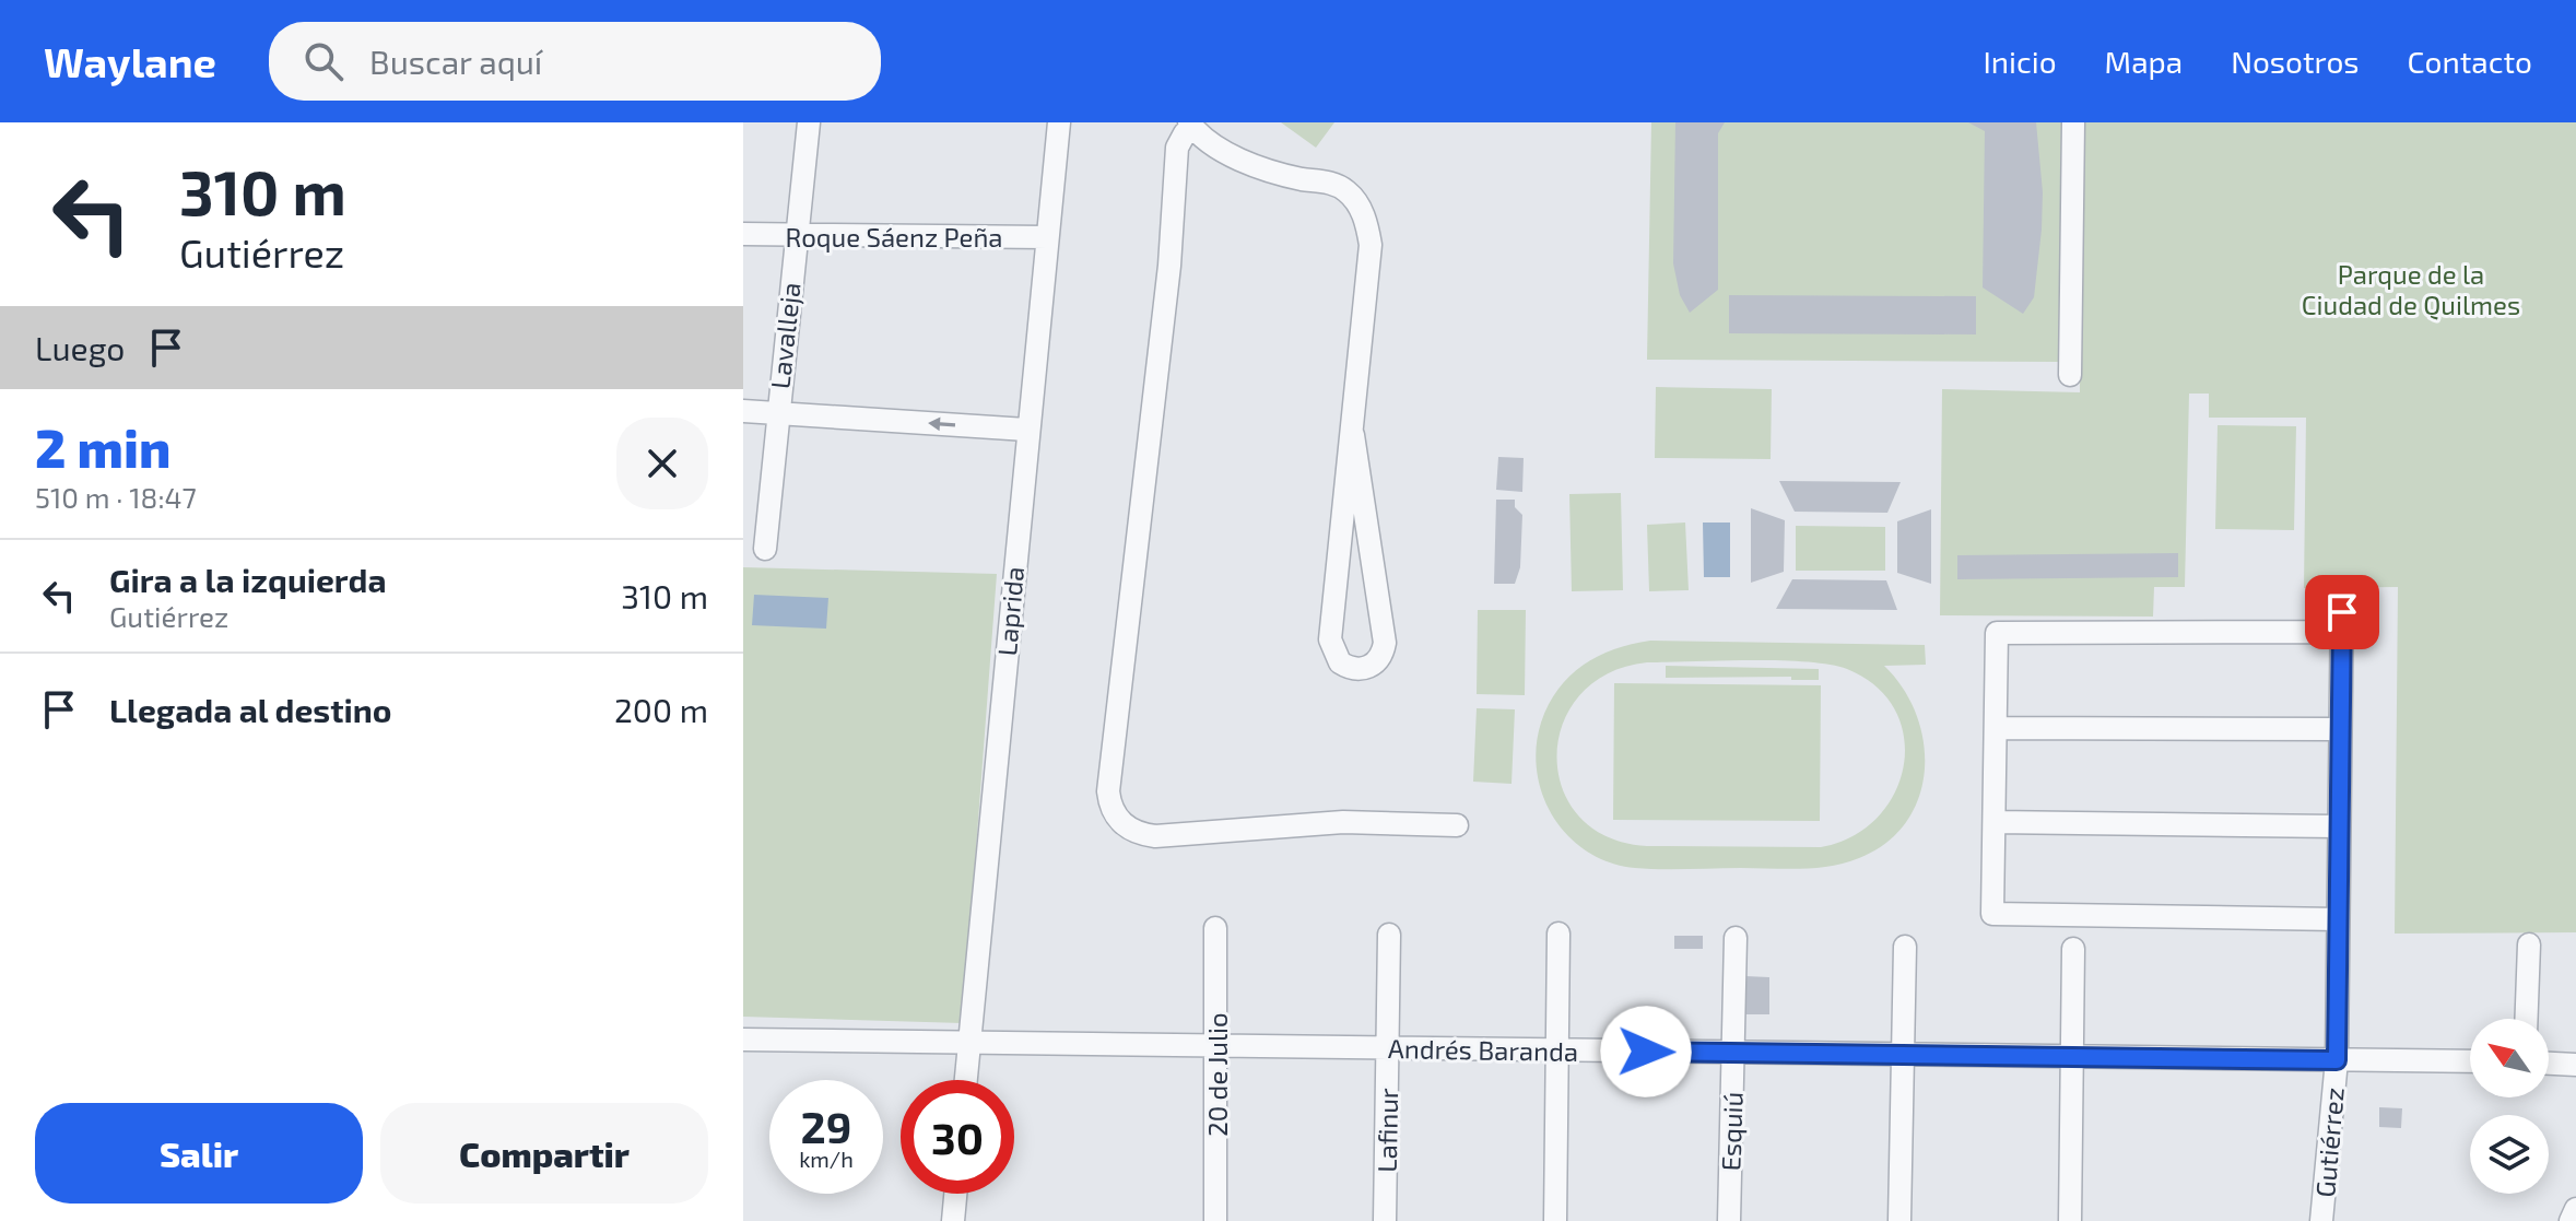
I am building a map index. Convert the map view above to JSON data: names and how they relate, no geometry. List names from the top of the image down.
{
  "streets": {
    "street": [
      "Roque Sáenz Peña",
      "Lavalleja",
      "Laprida",
      "Andrés Baranda",
      "20 de Julio",
      "Lafinur",
      "Esquiú",
      "Gutiérrez"
    ]
  },
  "crossings": [
    ["Roque Sáenz Peña", "Lavalleja"],
    ["Roque Sáenz Peña", "Laprida"],
    ["Laprida", "Andrés Baranda"],
    ["Andrés Baranda", "20 de Julio"],
    ["Andrés Baranda", "Lafinur"],
    ["Andrés Baranda", "Esquiú"],
    ["Andrés Baranda", "Gutiérrez"]
  ],
  "parks": ["Parque de la Ciudad de Quilmes"],
  "north": "top left",
  "page": {
    "header": "Waylane",
    "search": "Buscar aquí",
    "nav": [
      "Inicio",
      "Mapa",
      "Nosotros",
      "Contacto"
    ],
    "turn": ["310 m", "Gutiérrez"],
    "then": "Luego",
    "heading": ["2 min", "510 m · 18:47"],
    "list": [
      {
        "name": "Gira a la izquierda",
        "note": "Gutiérrez",
        "value": "310 m"
      },
      {
        "name": "Llegada al destino",
        "value": "200 m"
      }
    ],
    "speed": "29 km/h",
    "limit": "30",
    "buttons": ["Salir", "Compartir"]
  }
}
